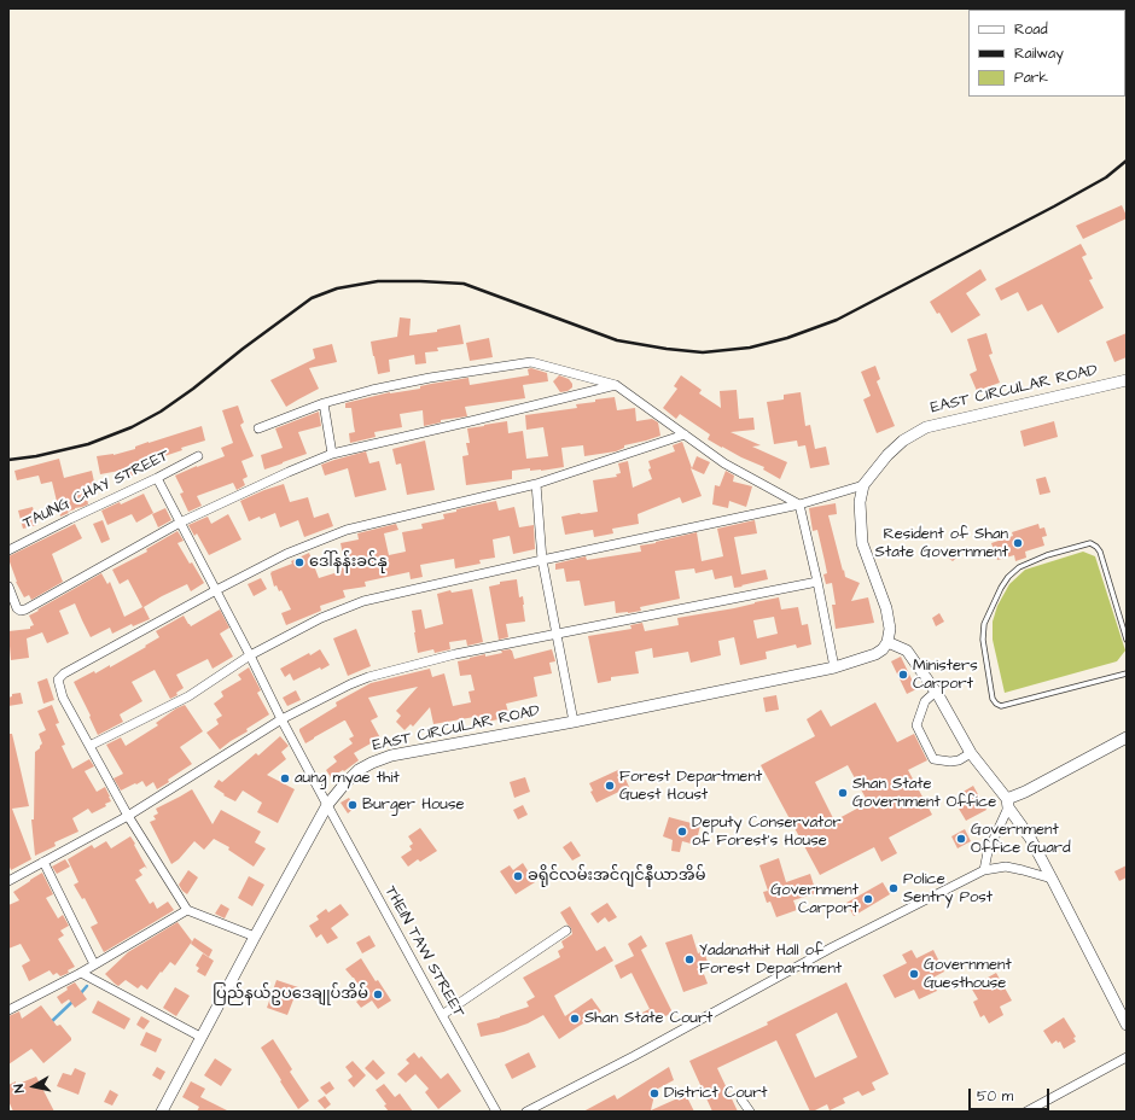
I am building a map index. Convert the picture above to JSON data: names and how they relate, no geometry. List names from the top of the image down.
{
  "streets": {
    "street": ["EAST CIRCULAR ROAD", "TAUNG CHAY STREET", "THEIN TAW STREET"]
  },
  "crossings": [
    ["EAST CIRCULAR ROAD", "THEIN TAW STREET"],
    ["TAUNG CHAY STREET", "THEIN TAW STREET"]
  ],
  "places": [
    "Resident of Shan State Government",
    "ဒေါ်နန်းခင်နု",
    "Ministers Carport",
    "aung myae thit",
    "Forest Department Guest Houst",
    "Shan State Government Office",
    "Burger House",
    "Deputy Conservator of Forest's House",
    "Government Office Guard",
    "ခရိုင်လမ်းအင်ဂျင်နီယာအိမ်",
    "Police Sentry Post",
    "Government Carport",
    "Yadanathit Hall of Forest Department",
    "Government Guesthouse",
    "ပြည်နယ်ဥပဒေချုပ်အိမ်",
    "Shan State Court",
    "District Court"
  ],
  "legend": ["Road", "Railway", "Park"],
  "scale_bar": "50 m",
  "north": "left"
}
